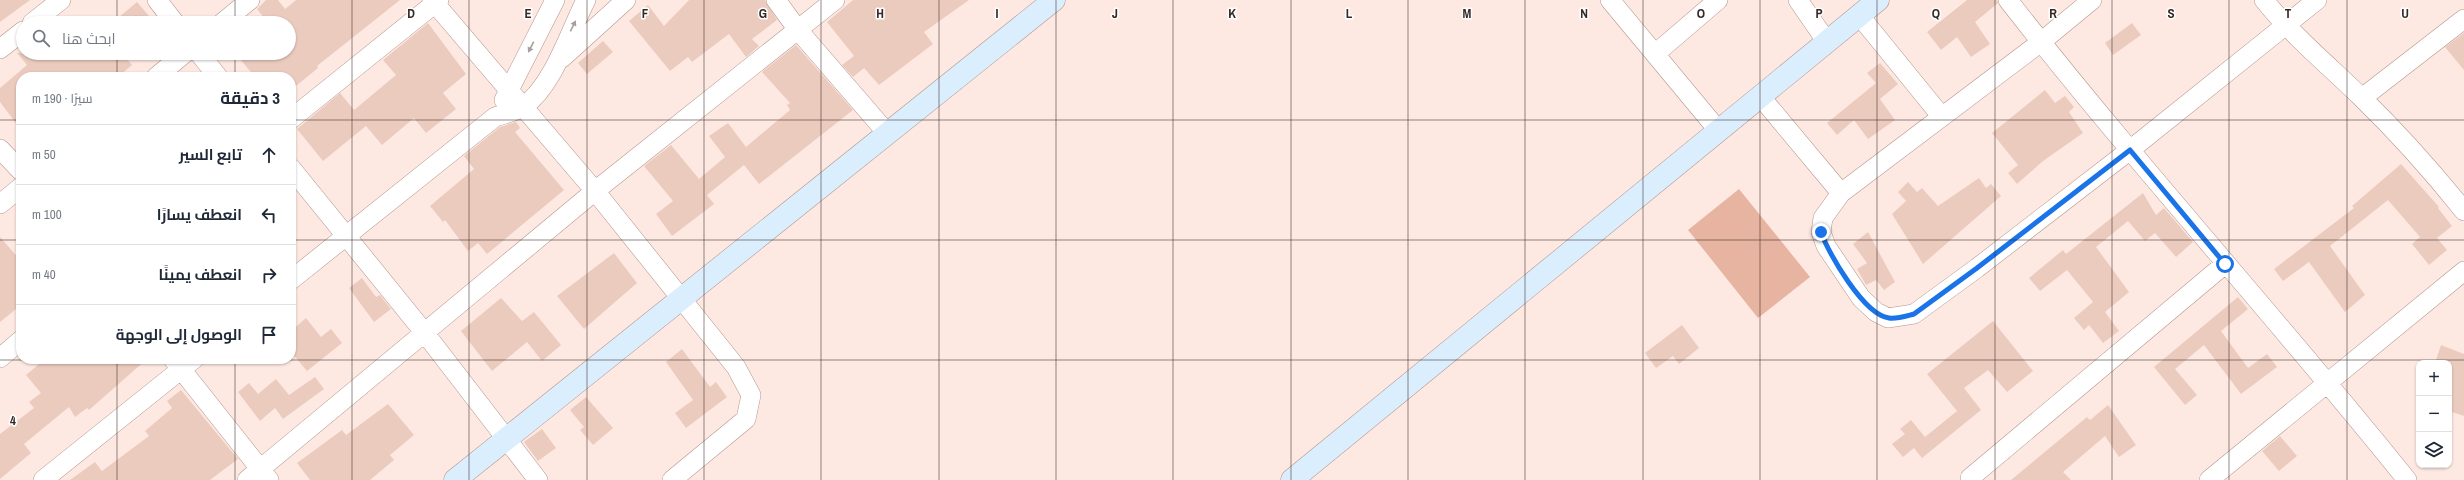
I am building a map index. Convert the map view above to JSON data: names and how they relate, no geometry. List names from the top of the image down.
{
  "page": {
    "search": "ابحث هنا",
    "heading": ["3 دقيقة", "سيرًا · 190 m"],
    "list": [
      ["تابع السير", "50 m"],
      ["انعطف يسارًا", "100 m"],
      ["انعطف يمينًا", "40 m"],
      "الوصول إلى الوجهة"
    ],
    "map_buttons": ["+", "−"]
  },
  "grid": {
    "columns": [
      "D",
      "E",
      "F",
      "G",
      "H",
      "I",
      "J",
      "K",
      "L",
      "M",
      "N",
      "O",
      "P",
      "Q",
      "R",
      "S",
      "T",
      "U"
    ],
    "rows": ["4"]
  }
}
